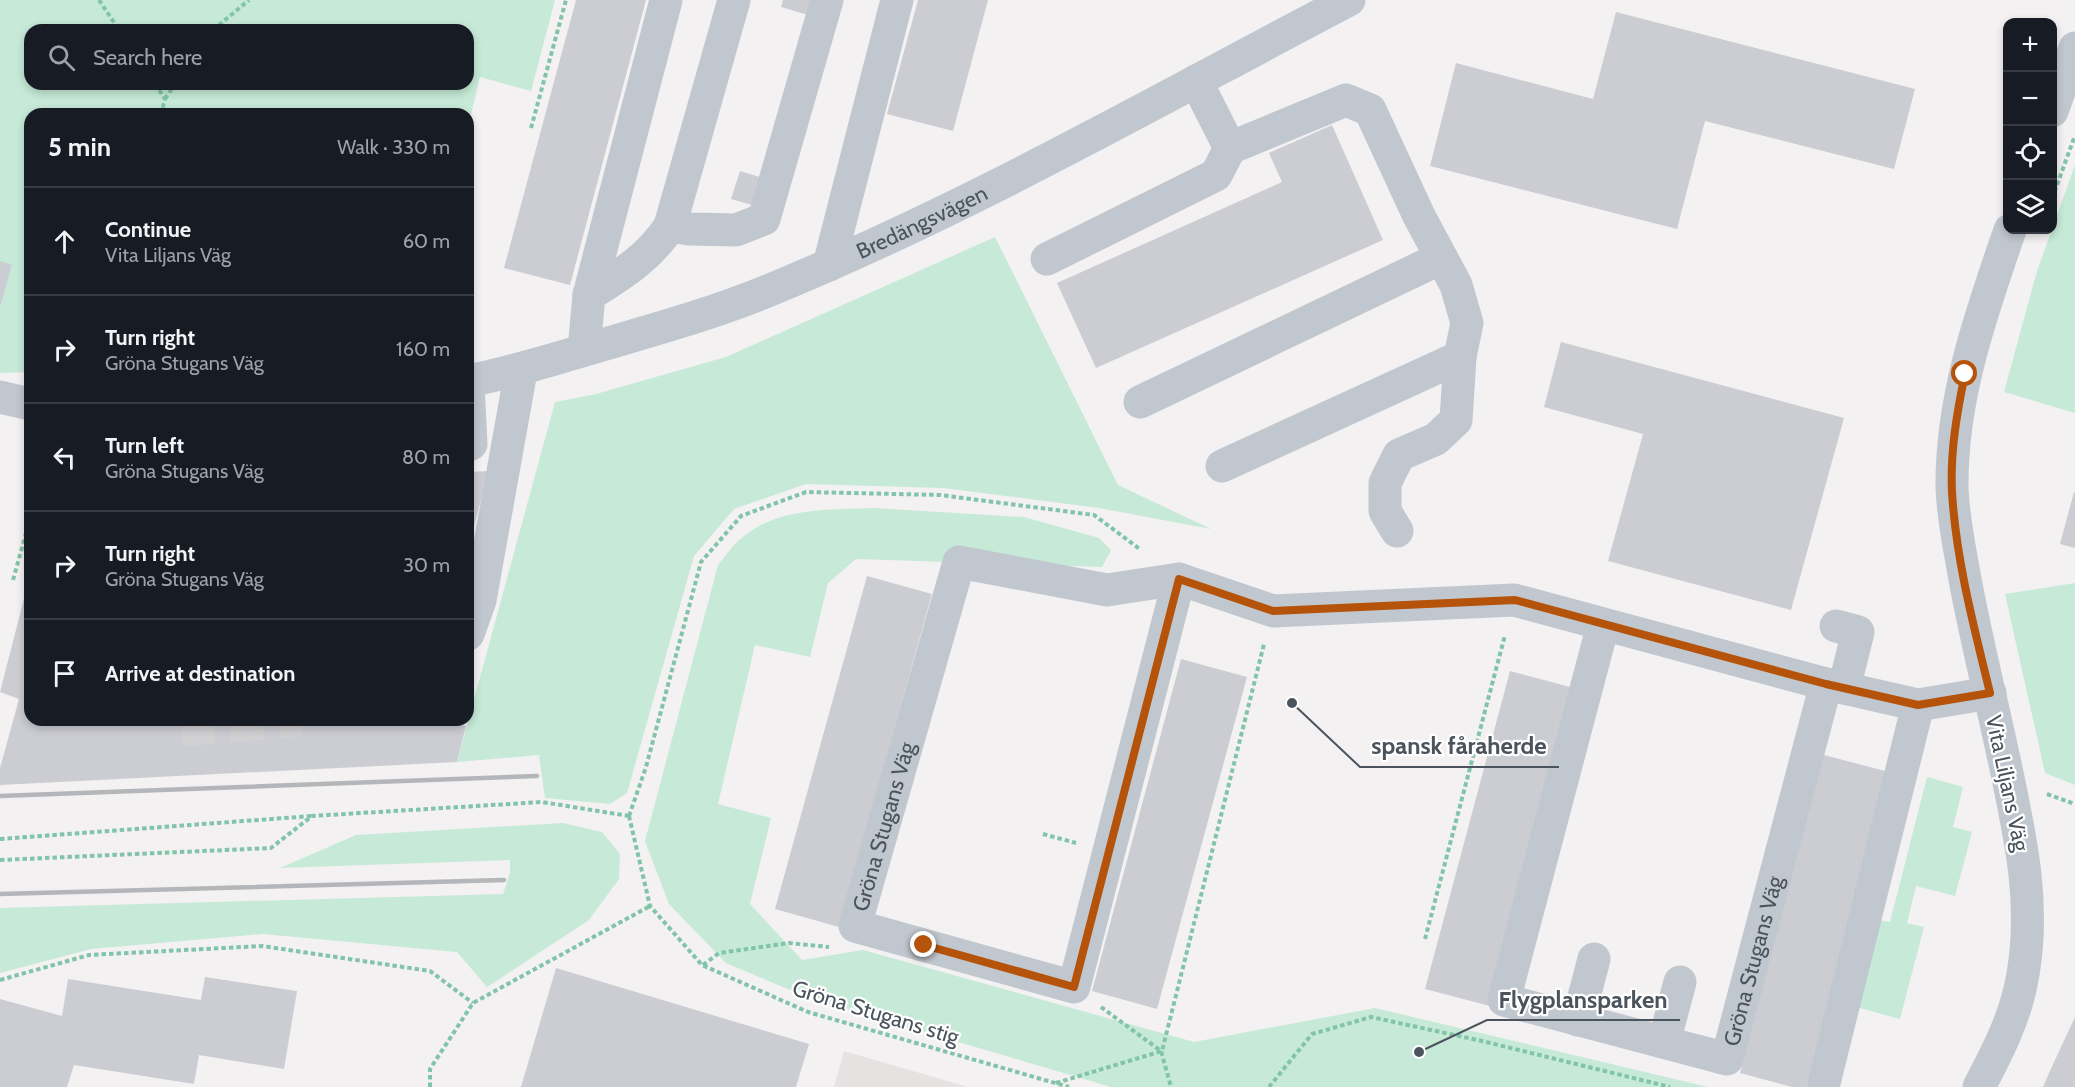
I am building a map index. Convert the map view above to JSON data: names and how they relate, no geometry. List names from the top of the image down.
{
  "streets": {
    "street": ["Bredängsvägen", "Vita Liljans Väg", "Gröna Stugans Väg"],
    "path": ["Gröna Stugans stig"]
  },
  "crossings": [
    ["Vita Liljans Väg", "Gröna Stugans Väg"]
  ],
  "places": ["spansk fåraherde", "Flygplansparken"],
  "page": {
    "map_buttons": ["+", "−"],
    "search": "Search here",
    "heading": ["5 min", "Walk · 330 m"],
    "list": [
      ["Continue", "Vita Liljans Väg", "60 m"],
      ["Turn right", "Gröna Stugans Väg", "160 m"],
      ["Turn left", "Gröna Stugans Väg", "80 m"],
      ["Turn right", "Gröna Stugans Väg", "30 m"],
      "Arrive at destination"
    ]
  }
}
